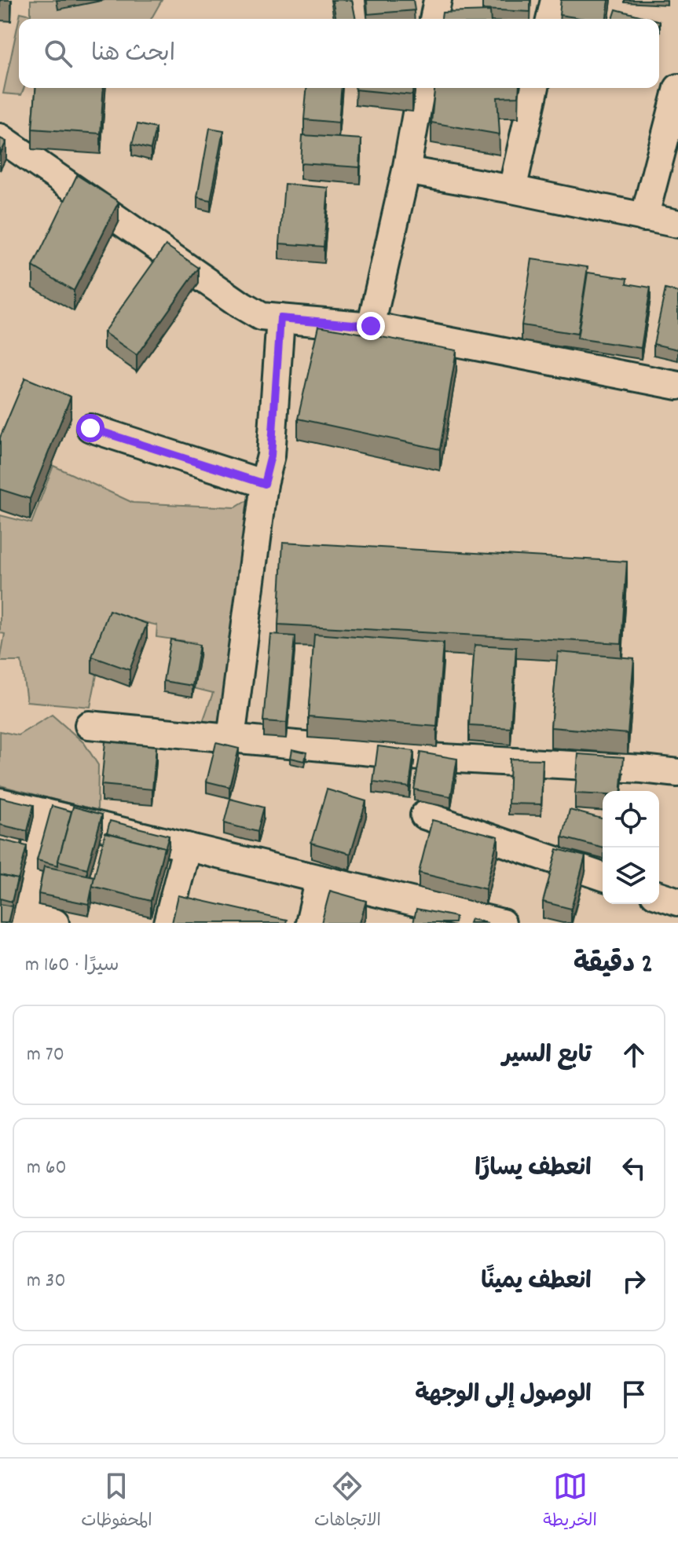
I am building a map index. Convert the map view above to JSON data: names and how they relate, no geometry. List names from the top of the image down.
{
  "page": {
    "search": "ابحث هنا",
    "heading": ["2 دقيقة", "سيرًا · 160 m"],
    "list": [
      ["تابع السير", "70 m"],
      ["انعطف يسارًا", "60 m"],
      ["انعطف يمينًا", "30 m"],
      "الوصول إلى الوجهة"
    ],
    "nav": ["الخريطة", "الاتجاهات", "المحفوظات"]
  }
}
